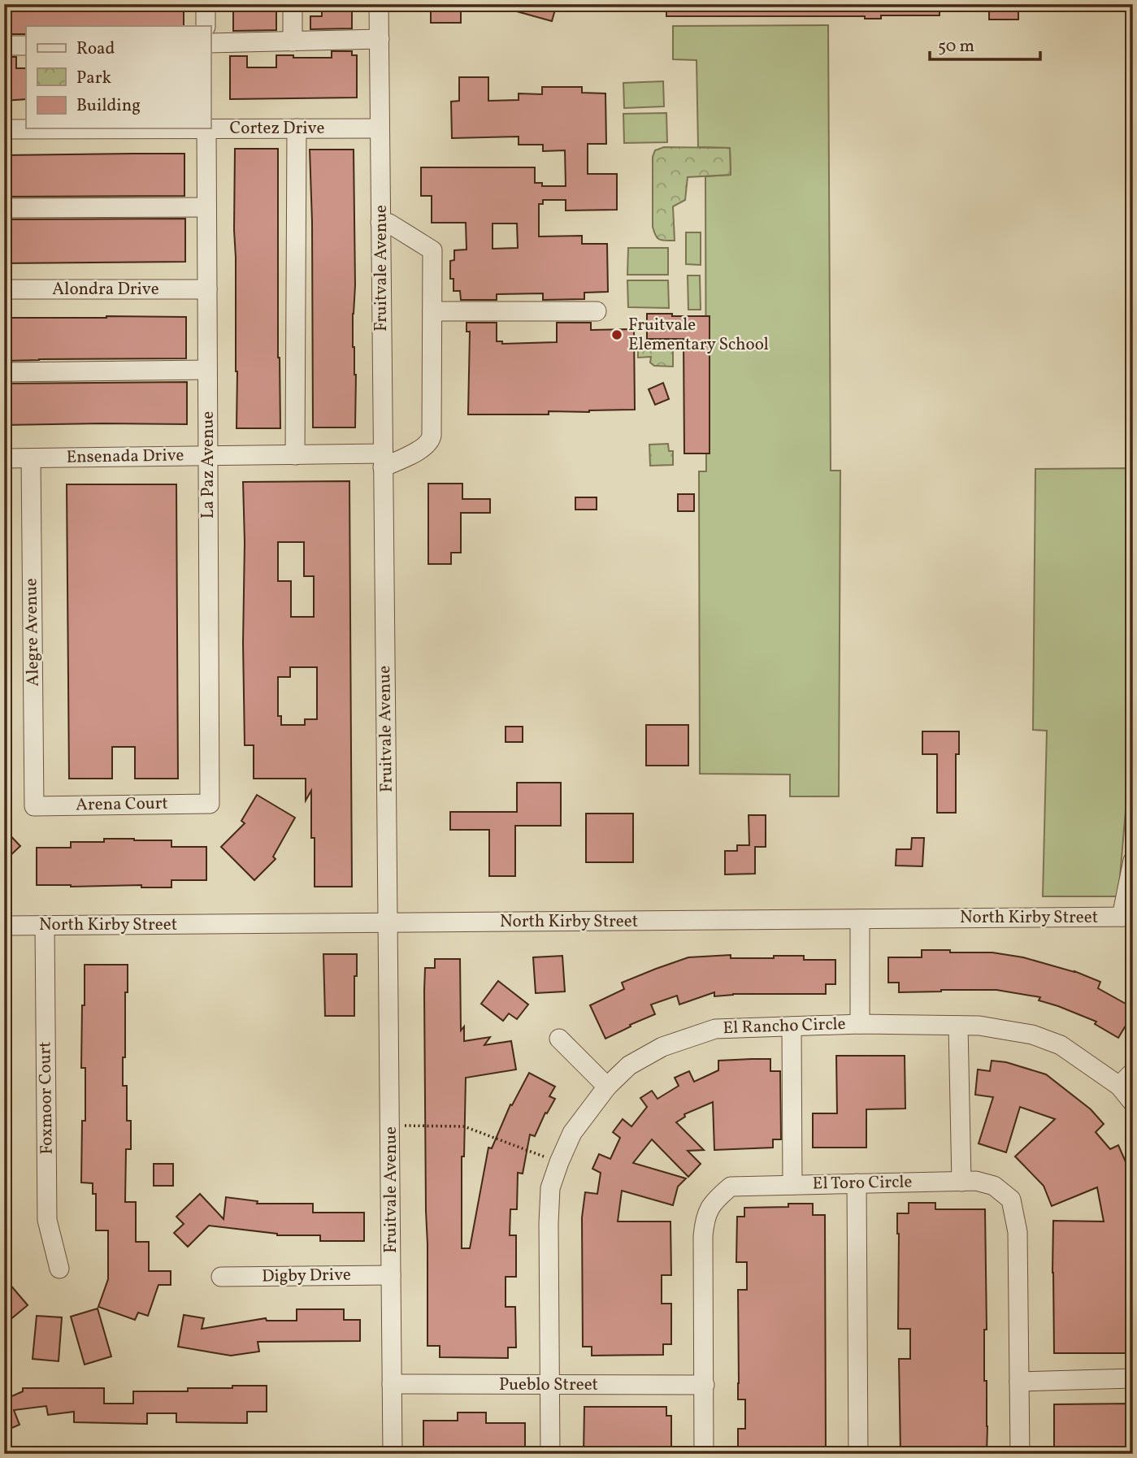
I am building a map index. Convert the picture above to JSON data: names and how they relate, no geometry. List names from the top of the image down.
{
  "streets": {
    "street": [
      "Cortez Drive",
      "Fruitvale Avenue",
      "Alondra Drive",
      "Ensenada Drive",
      "La Paz Avenue",
      "Alegre Avenue",
      "Arena Court",
      "North Kirby Street",
      "El Rancho Circle",
      "Foxmoor Court",
      "El Toro Circle",
      "Digby Drive",
      "Pueblo Street"
    ]
  },
  "crossings": [
    ["Cortez Drive", "Fruitvale Avenue"],
    ["Fruitvale Avenue", "Ensenada Drive"],
    ["Fruitvale Avenue", "North Kirby Street"],
    ["Fruitvale Avenue", "Digby Drive"],
    ["Fruitvale Avenue", "Pueblo Street"],
    ["Alondra Drive", "La Paz Avenue"],
    ["Ensenada Drive", "La Paz Avenue"],
    ["Ensenada Drive", "Alegre Avenue"],
    ["La Paz Avenue", "Arena Court"],
    ["Alegre Avenue", "Arena Court"],
    ["North Kirby Street", "Foxmoor Court"],
    ["El Rancho Circle", "Pueblo Street"],
    ["El Toro Circle", "Pueblo Street"]
  ],
  "places": ["Fruitvale Elementary School"],
  "legend": ["Road", "Park", "Building"],
  "scale_bar": "50 m"
}
